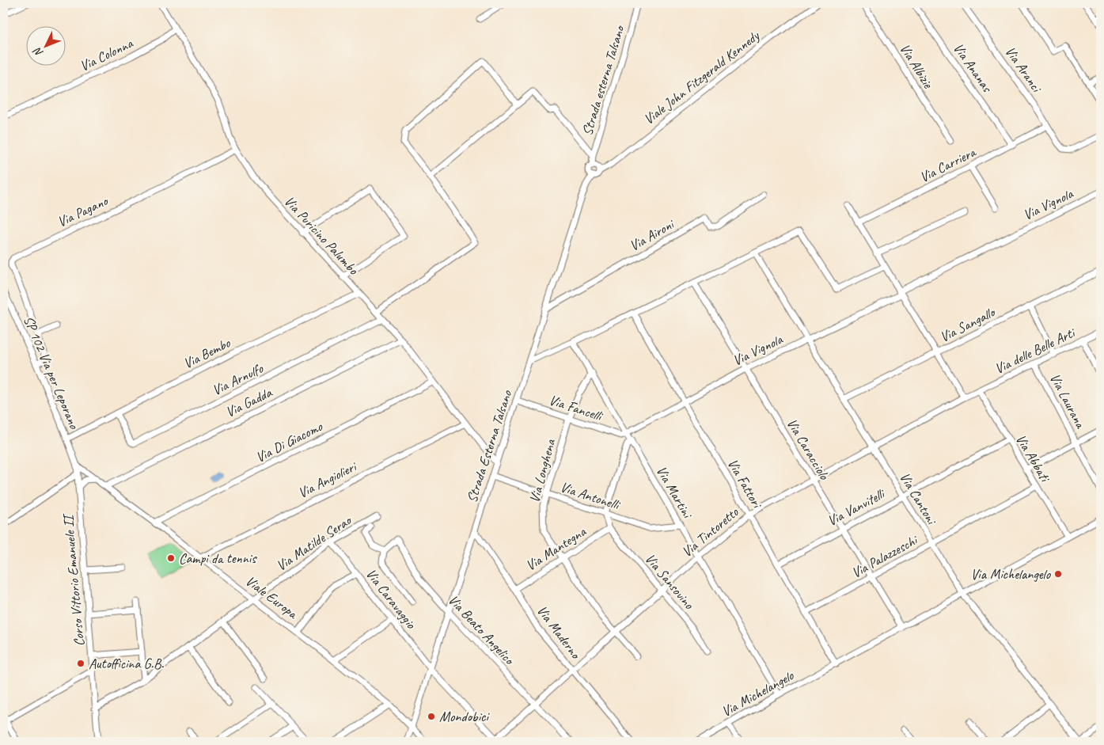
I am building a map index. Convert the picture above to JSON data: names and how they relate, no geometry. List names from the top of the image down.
{
  "streets": {
    "street": [
      "Via Colonna",
      "Via Albizie",
      "Via Ananas",
      "Via Aranci",
      "Viale John Fitzgerald Kennedy",
      "Strada esterna Talsano",
      "Via Carriera",
      "Via Vignola",
      "Via Pagano",
      "Via Puricino Palumbo",
      "Via Aironi",
      "Via Sangallo",
      "Via delle Belle Arti",
      "Via Bembo",
      "SP 102 Via per Leporano",
      "Via Arnulfo",
      "Via Laurana",
      "Via Gadda",
      "Via Fancelli",
      "Via Di Giacomo",
      "Strada Esterna Talsano",
      "Via Caracciolo",
      "Via Abbati",
      "Via Longhena",
      "Via Angiolieri",
      "Via Fattori",
      "Via Martini",
      "Via Antonelli",
      "Via Cantoni",
      "Via Vanvitelli",
      "Via Tintoretto",
      "Via Matilde Serao",
      "Via Mantegna",
      "Via Palazzeschi",
      "Corso Vittorio Emanuele II",
      "Via Sansovino",
      "Viale Europa",
      "Via Caravaggio",
      "Via Beato Angelico",
      "Via Maderno",
      "Via Michelangelo"
    ]
  },
  "crossings": [
    ["Via Colonna", "Via Puricino Palumbo"],
    ["Via Ananas", "Via Carriera"],
    ["Via Aranci", "Via Carriera"],
    ["Viale John Fitzgerald Kennedy", "Strada esterna Talsano"],
    ["Viale John Fitzgerald Kennedy", "Strada Esterna Talsano"],
    ["Strada esterna Talsano", "Strada Esterna Talsano"],
    ["Via Vignola", "Via Fancelli"],
    ["Via Vignola", "Via Caracciolo"],
    ["Via Vignola", "Via Fattori"],
    ["Via Vignola", "Via Martini"],
    ["Via Vignola", "Via Cantoni"],
    ["Via Pagano", "Via Puricino Palumbo"],
    ["Via Pagano", "SP 102 Via per Leporano"],
    ["Via Puricino Palumbo", "Via Bembo"],
    ["Via Puricino Palumbo", "Via Arnulfo"],
    ["Via Puricino Palumbo", "Via Gadda"],
    ["Via Puricino Palumbo", "Via Di Giacomo"],
    ["Via Puricino Palumbo", "Strada Esterna Talsano"],
    ["Via Puricino Palumbo", "Via Angiolieri"],
    ["Via Aironi", "Strada Esterna Talsano"],
    ["Via Sangallo", "Via Cantoni"],
    ["Via delle Belle Arti", "Via Laurana"],
    ["Via delle Belle Arti", "Via Abbati"],
    ["Via delle Belle Arti", "Via Tintoretto"],
    ["Via Bembo", "SP 102 Via per Leporano"],
    ["Via Bembo", "Via Arnulfo"],
    ["SP 102 Via per Leporano", "Corso Vittorio Emanuele II"],
    ["SP 102 Via per Leporano", "Viale Europa"],
    ["Via Gadda", "Viale Europa"],
    ["Via Fancelli", "Strada Esterna Talsano"],
    ["Via Fancelli", "Via Longhena"],
    ["Via Fancelli", "Via Martini"],
    ["Via Di Giacomo", "Viale Europa"],
    ["Strada Esterna Talsano", "Via Antonelli"],
    ["Strada Esterna Talsano", "Viale Europa"],
    ["Strada Esterna Talsano", "Via Caravaggio"],
    ["Strada Esterna Talsano", "Via Beato Angelico"],
    ["Strada Esterna Talsano", "Via Maderno"],
    ["Via Caracciolo", "Via Vanvitelli"],
    ["Via Caracciolo", "Via Tintoretto"],
    ["Via Caracciolo", "Via Palazzeschi"],
    ["Via Caracciolo", "Via Michelangelo"],
    ["Via Abbati", "Via Vanvitelli"],
    ["Via Abbati", "Via Tintoretto"],
    ["Via Abbati", "Via Palazzeschi"],
    ["Via Abbati", "Via Michelangelo"],
    ["Via Longhena", "Via Martini"],
    ["Via Longhena", "Via Antonelli"],
    ["Via Longhena", "Via Tintoretto"],
    ["Via Longhena", "Via Mantegna"],
    ["Via Angiolieri", "Viale Europa"],
    ["Via Fattori", "Via Vanvitelli"],
    ["Via Fattori", "Via Tintoretto"],
    ["Via Fattori", "Via Palazzeschi"],
    ["Via Fattori", "Via Michelangelo"],
    ["Via Martini", "Via Antonelli"],
    ["Via Martini", "Via Tintoretto"],
    ["Via Martini", "Via Michelangelo"],
    ["Via Cantoni", "Via Vanvitelli"],
    ["Via Cantoni", "Via Tintoretto"],
    ["Via Cantoni", "Via Palazzeschi"],
    ["Via Cantoni", "Via Michelangelo"],
    ["Via Tintoretto", "Via Sansovino"],
    ["Via Tintoretto", "Via Caravaggio"],
    ["Via Tintoretto", "Via Beato Angelico"],
    ["Via Tintoretto", "Via Maderno"],
    ["Via Matilde Serao", "Corso Vittorio Emanuele II"],
    ["Via Matilde Serao", "Viale Europa"],
    ["Via Matilde Serao", "Via Caravaggio"],
    ["Via Mantegna", "Via Sansovino"],
    ["Via Mantegna", "Via Maderno"],
    ["Corso Vittorio Emanuele II", "Viale Europa"]
  ],
  "places": [
    "Campi da tennis",
    "Via Michelangelo",
    "Autofficina G.B.",
    "Mondobici"
  ],
  "north": "bottom left"
}
